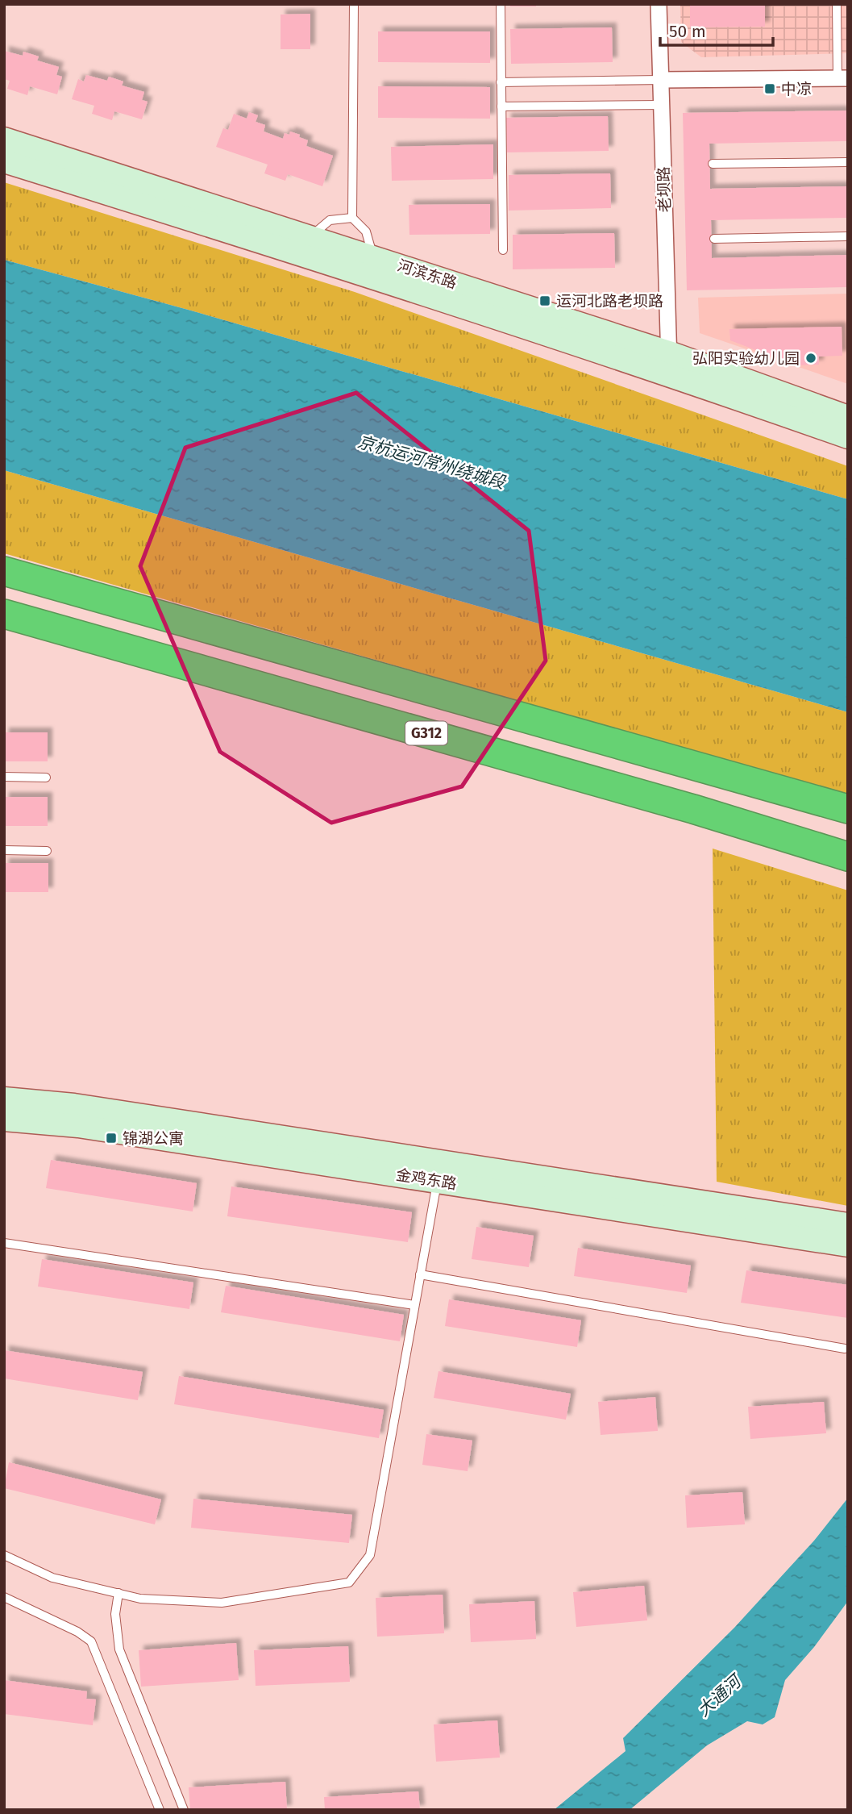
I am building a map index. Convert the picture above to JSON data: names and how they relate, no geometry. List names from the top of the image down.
{
  "streets": {
    "highway": ["G312"],
    "main road": ["河滨东路", "金鸡东路"],
    "street": ["老坝路"]
  },
  "crossings": [
    ["老坝路", "河滨东路"]
  ],
  "water": ["京杭运河常州绕城段", "大通河"],
  "places": {
    "transit": ["中凉", "运河北路老坝路", "锦湖公寓"],
    "other": ["弘阳实验幼儿园"]
  },
  "scale_bar": "50 m"
}
